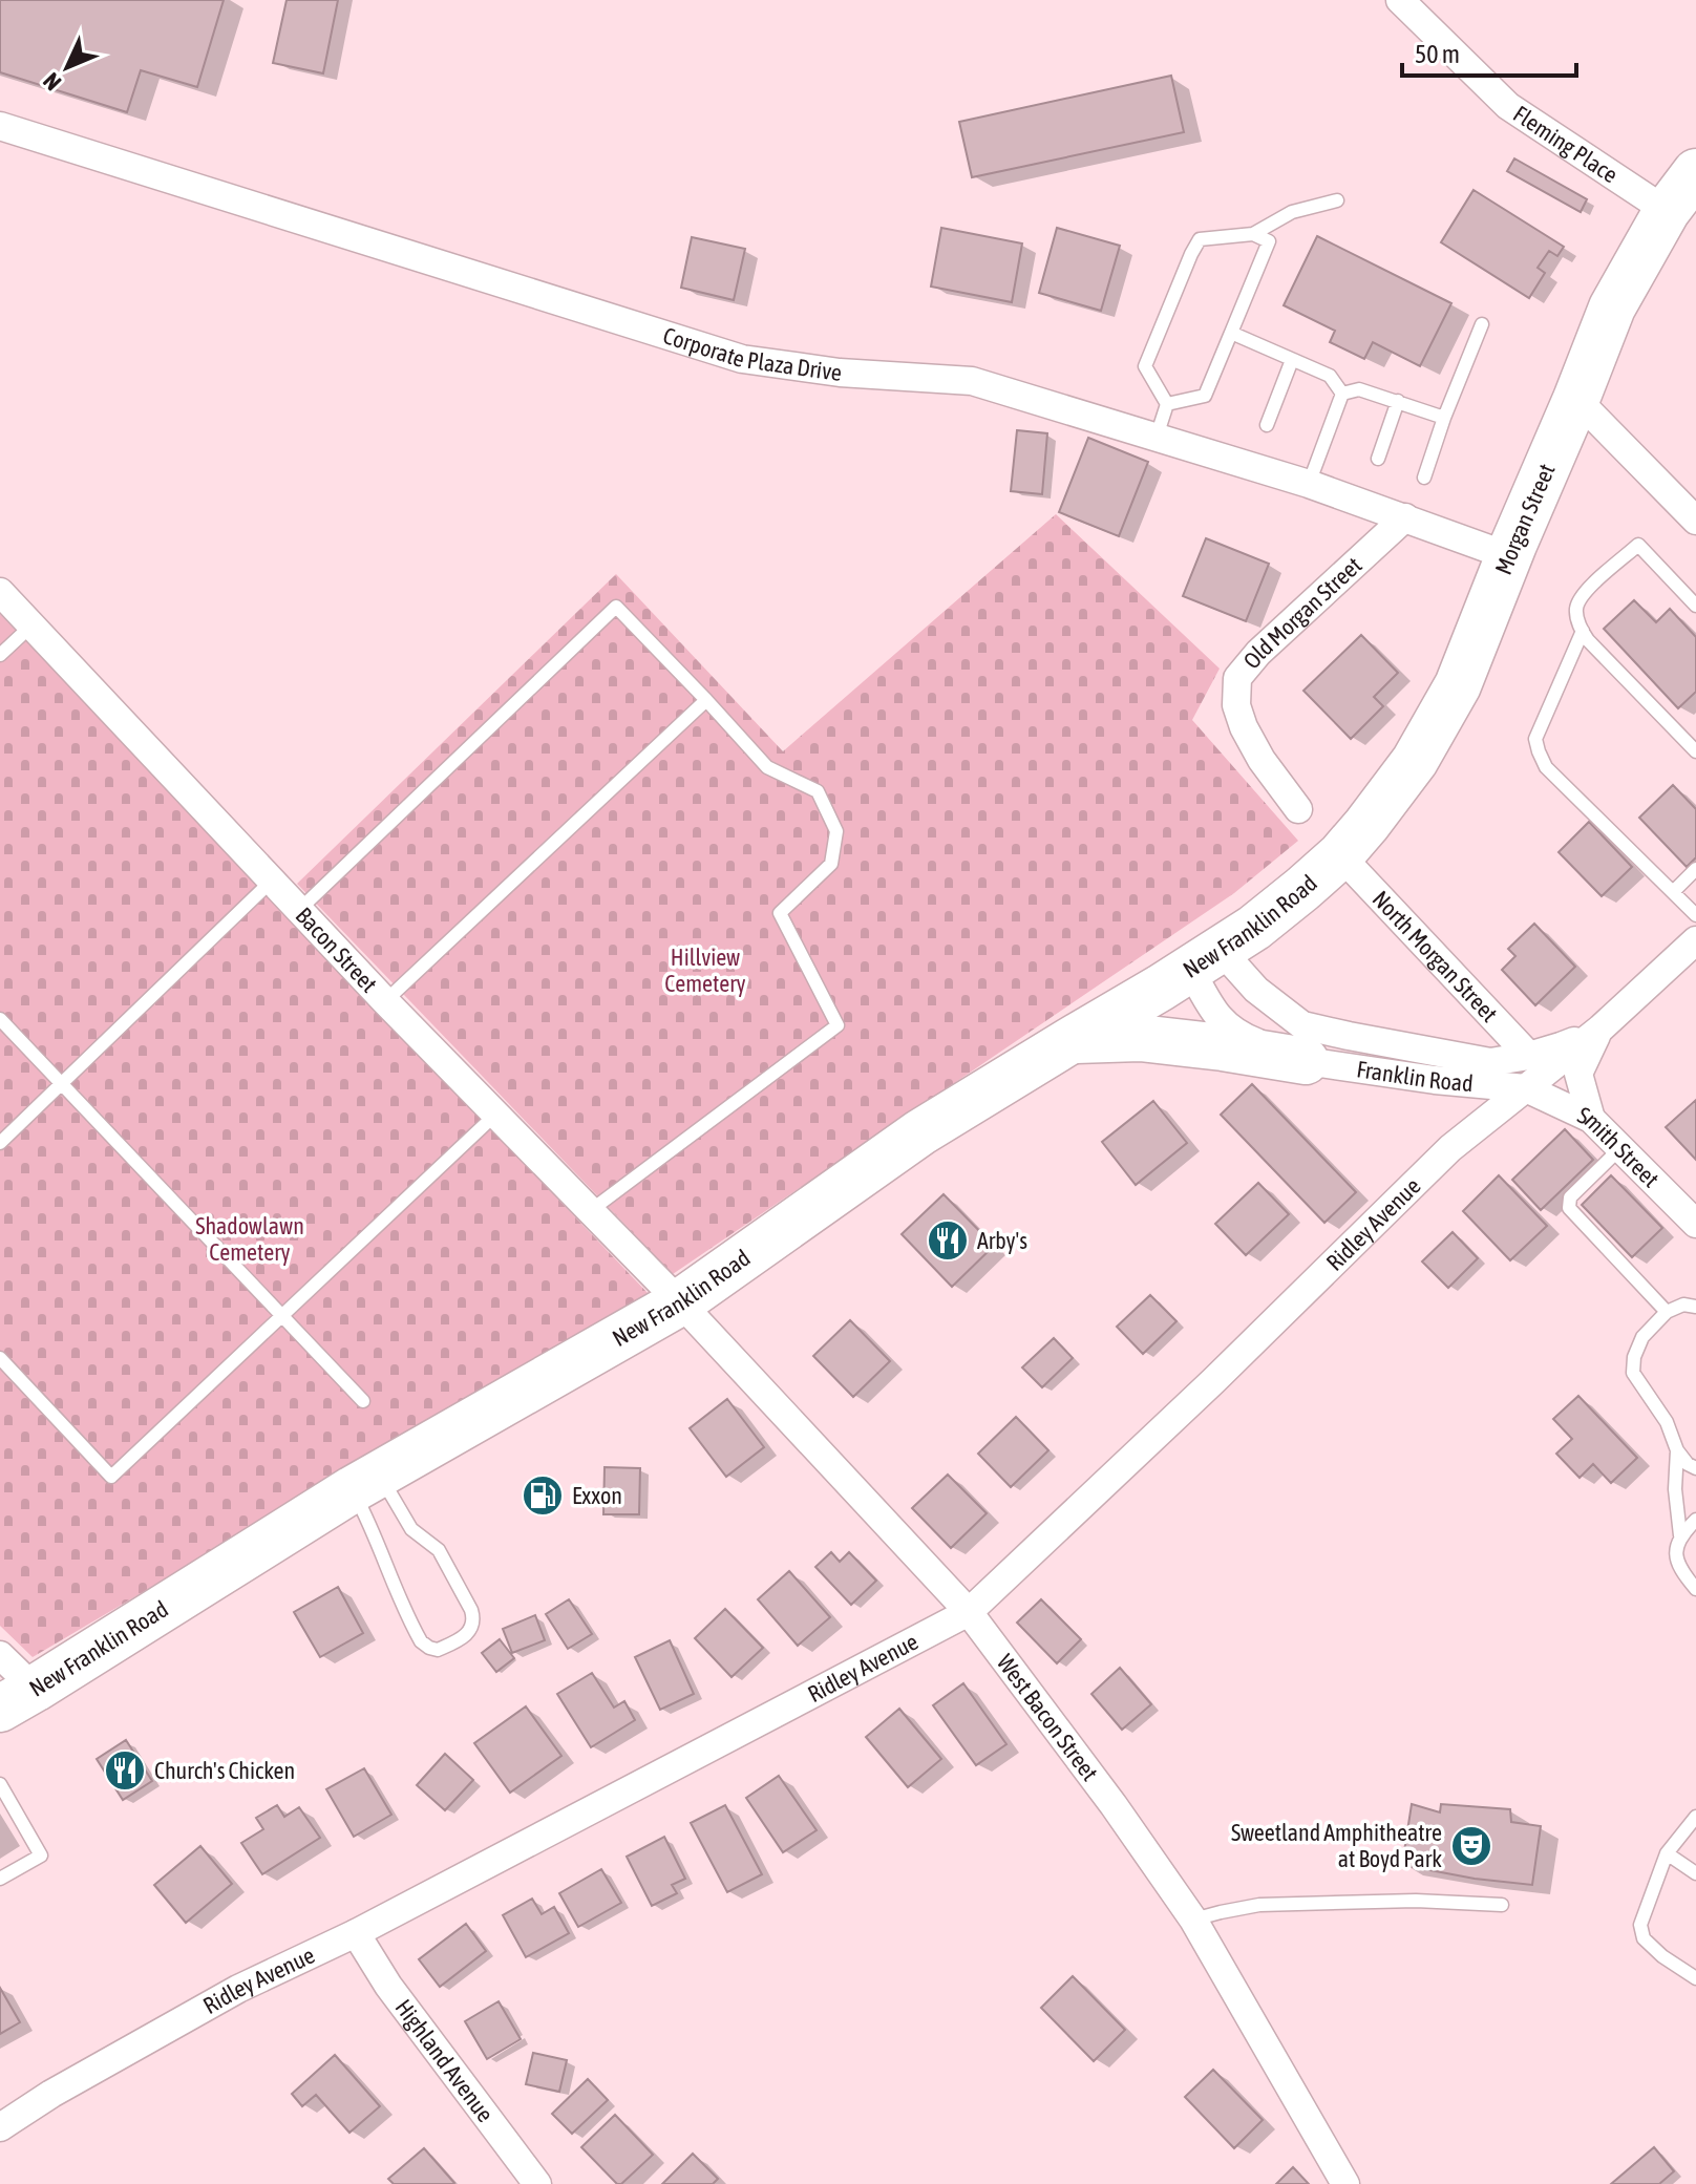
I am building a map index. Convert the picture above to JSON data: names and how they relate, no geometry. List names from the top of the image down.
{
  "streets": {
    "highway": ["Morgan Street", "New Franklin Road"],
    "street": [
      "Fleming Place",
      "Corporate Plaza Drive",
      "Old Morgan Street",
      "Bacon Street",
      "North Morgan Street",
      "Franklin Road",
      "Smith Street",
      "Ridley Avenue",
      "West Bacon Street",
      "Highland Avenue"
    ]
  },
  "crossings": [
    ["Fleming Place", "Morgan Street"],
    ["Corporate Plaza Drive", "Morgan Street"],
    ["Corporate Plaza Drive", "Old Morgan Street"],
    ["Morgan Street", "New Franklin Road"],
    ["Morgan Street", "North Morgan Street"],
    ["New Franklin Road", "Bacon Street"],
    ["New Franklin Road", "North Morgan Street"],
    ["New Franklin Road", "Franklin Road"],
    ["New Franklin Road", "West Bacon Street"],
    ["Bacon Street", "West Bacon Street"],
    ["North Morgan Street", "Franklin Road"],
    ["North Morgan Street", "Ridley Avenue"],
    ["Franklin Road", "Smith Street"],
    ["Franklin Road", "Ridley Avenue"],
    ["Smith Street", "Ridley Avenue"],
    ["Ridley Avenue", "West Bacon Street"],
    ["Ridley Avenue", "Highland Avenue"]
  ],
  "parks": ["Hillview Cemetery", "Shadowlawn Cemetery"],
  "places": {
    "restaurant": ["Arby's", "Church's Chicken"],
    "fuel station": ["Exxon"],
    "theatre": ["Sweetland Amphitheatre at Boyd Park"]
  },
  "scale_bar": "50 m",
  "north": "bottom left"
}
